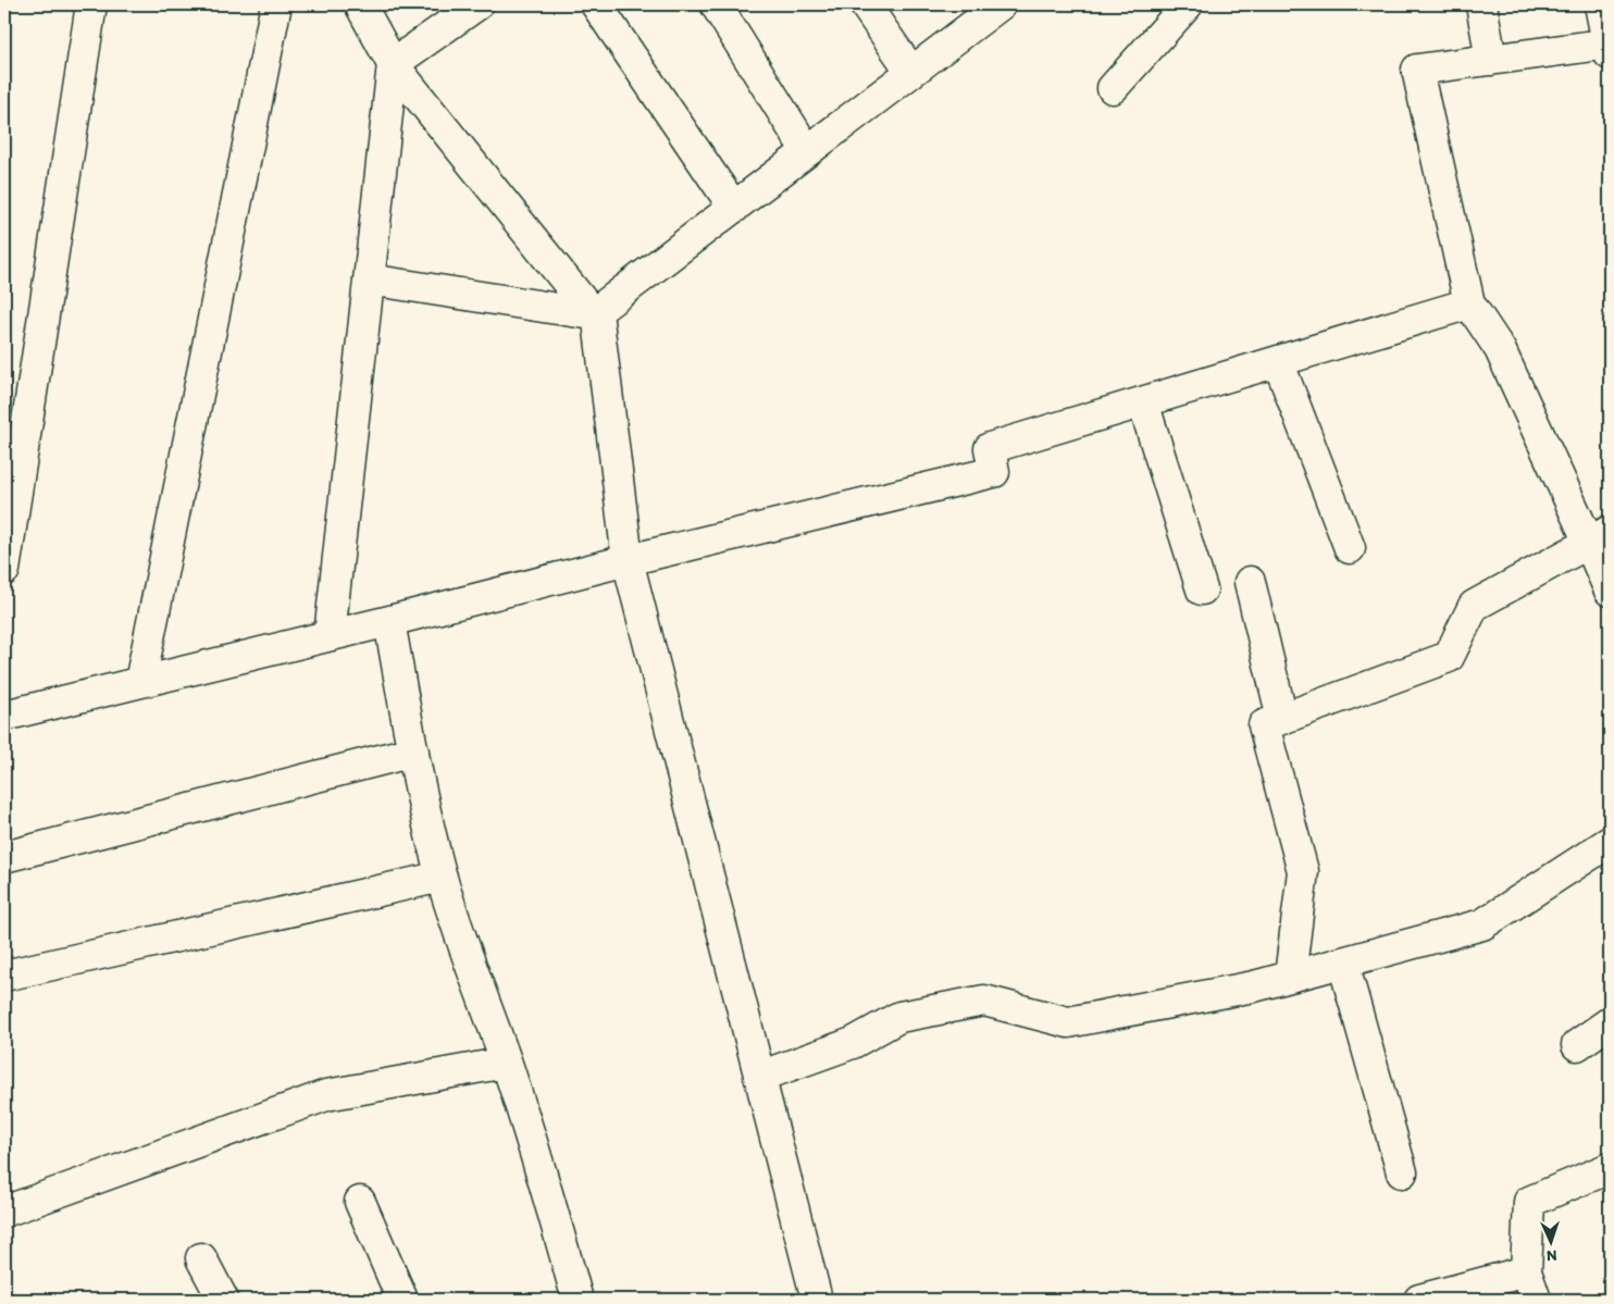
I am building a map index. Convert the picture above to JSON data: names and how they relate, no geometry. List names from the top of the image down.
{
  "north": "bottom"
}
